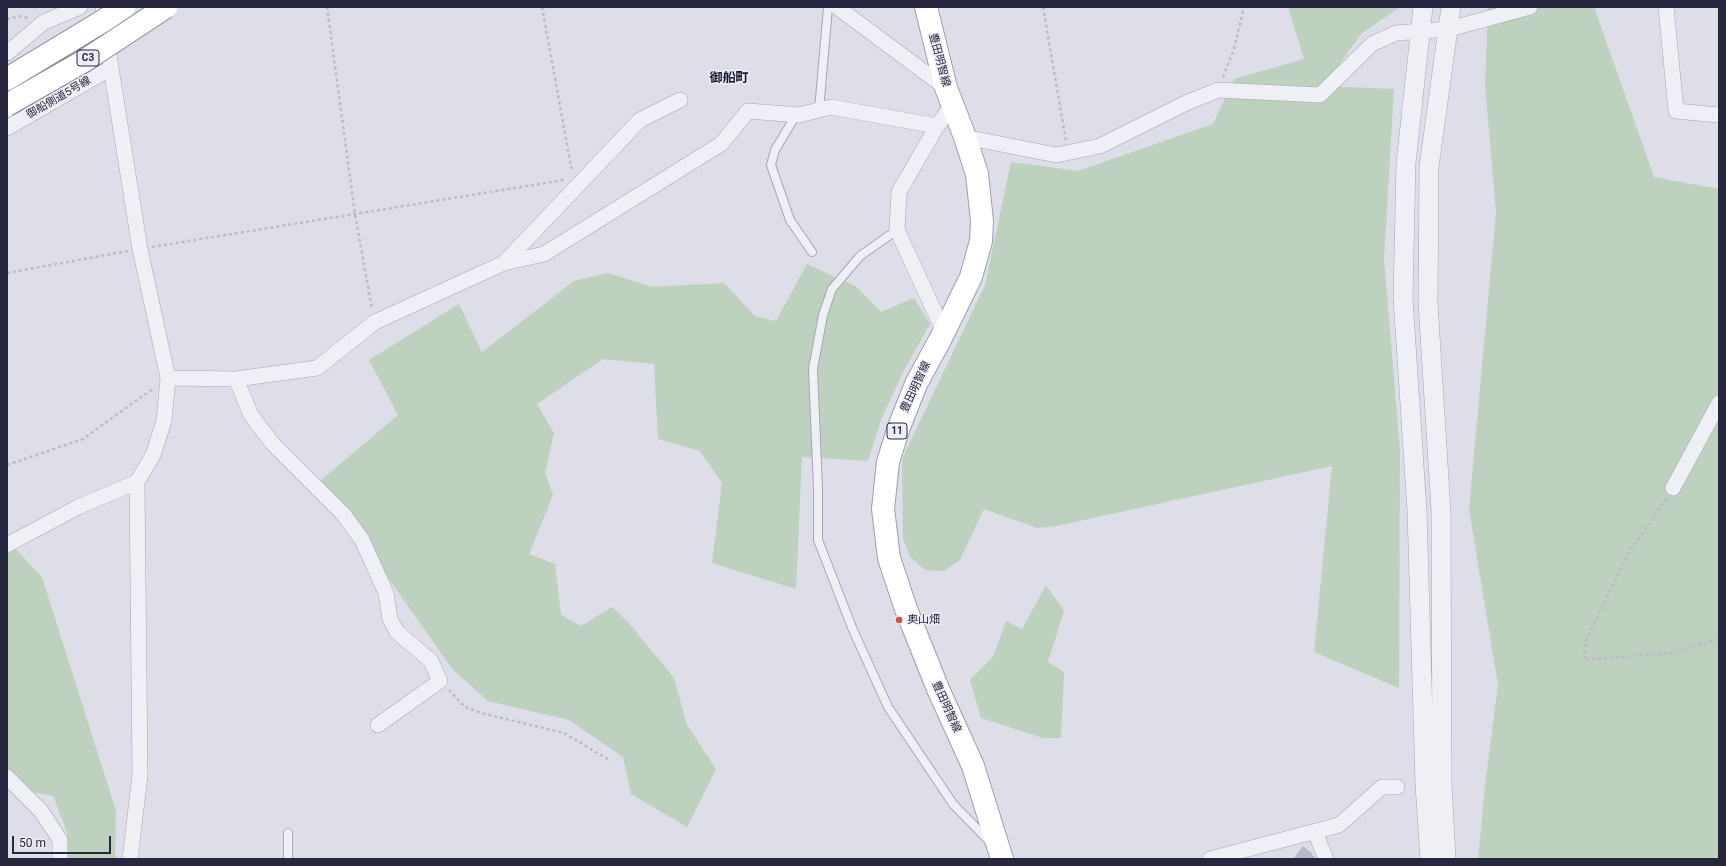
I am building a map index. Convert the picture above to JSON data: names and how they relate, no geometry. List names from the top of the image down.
{
  "streets": {
    "main road": ["C3", "豊田明智線", "11"],
    "street": ["御船側道5号線"]
  },
  "districts": ["御船町"],
  "places": ["奥山畑"],
  "scale_bar": "50 m"
}
